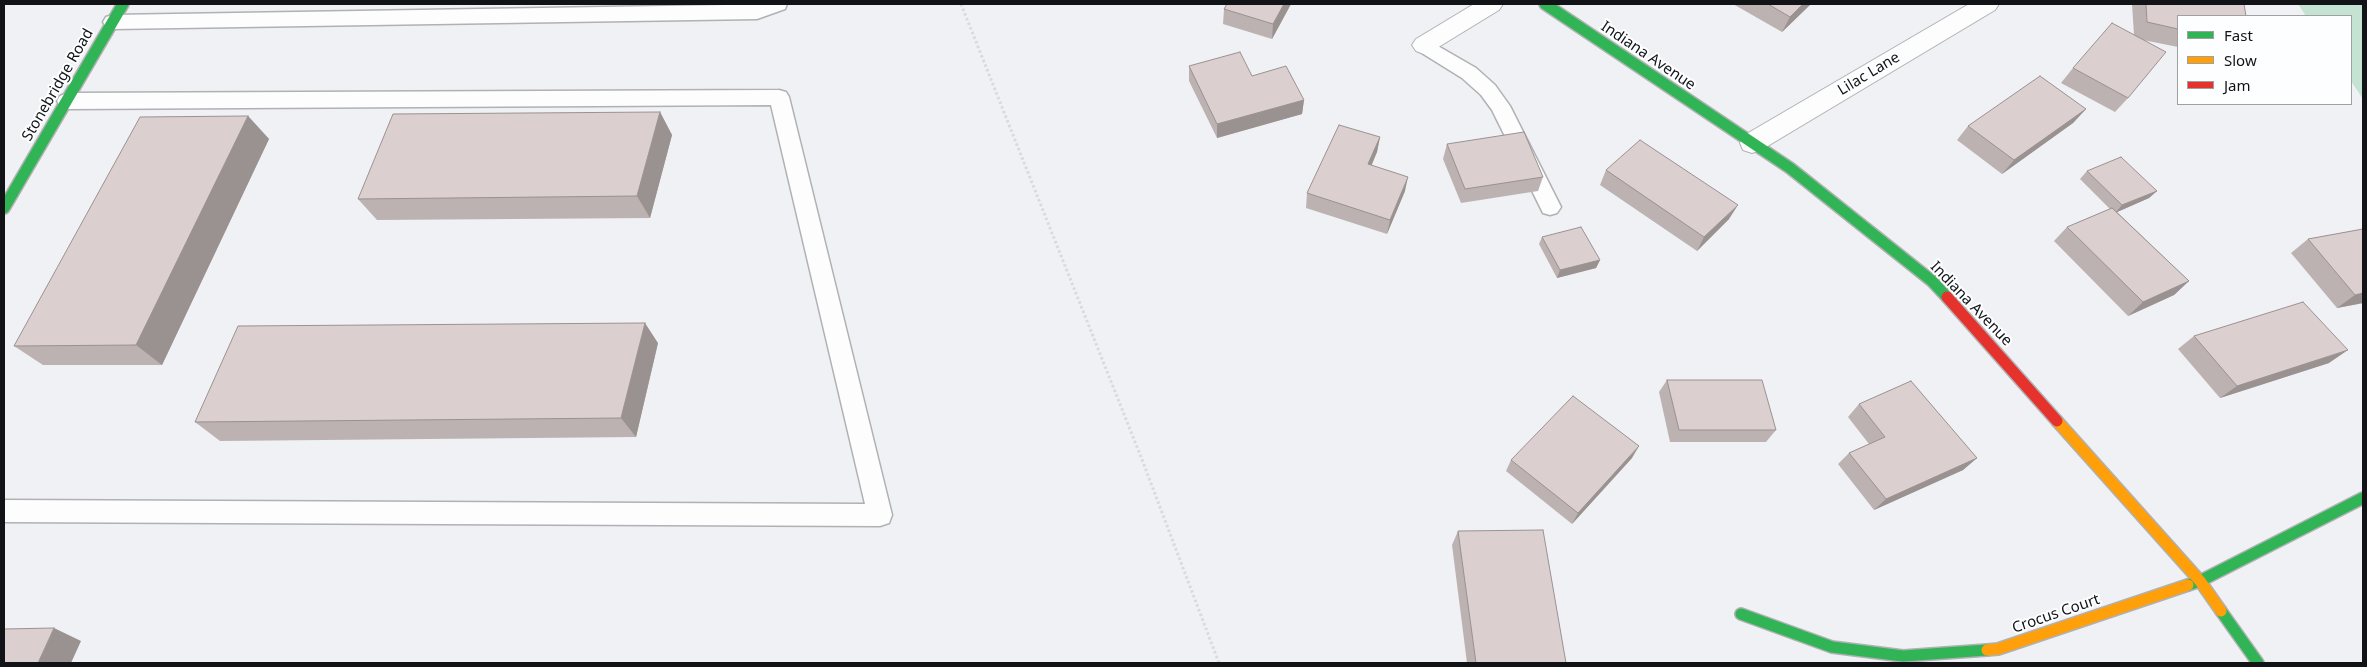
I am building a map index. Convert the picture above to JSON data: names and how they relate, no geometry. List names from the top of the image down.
{
  "streets": {
    "street": [
      "Indiana Avenue",
      "Lilac Lane",
      "Stonebridge Road",
      "Crocus Court"
    ]
  },
  "crossings": [
    ["Indiana Avenue", "Lilac Lane"],
    ["Indiana Avenue", "Crocus Court"]
  ],
  "legend": ["Fast", "Slow", "Jam"]
}
